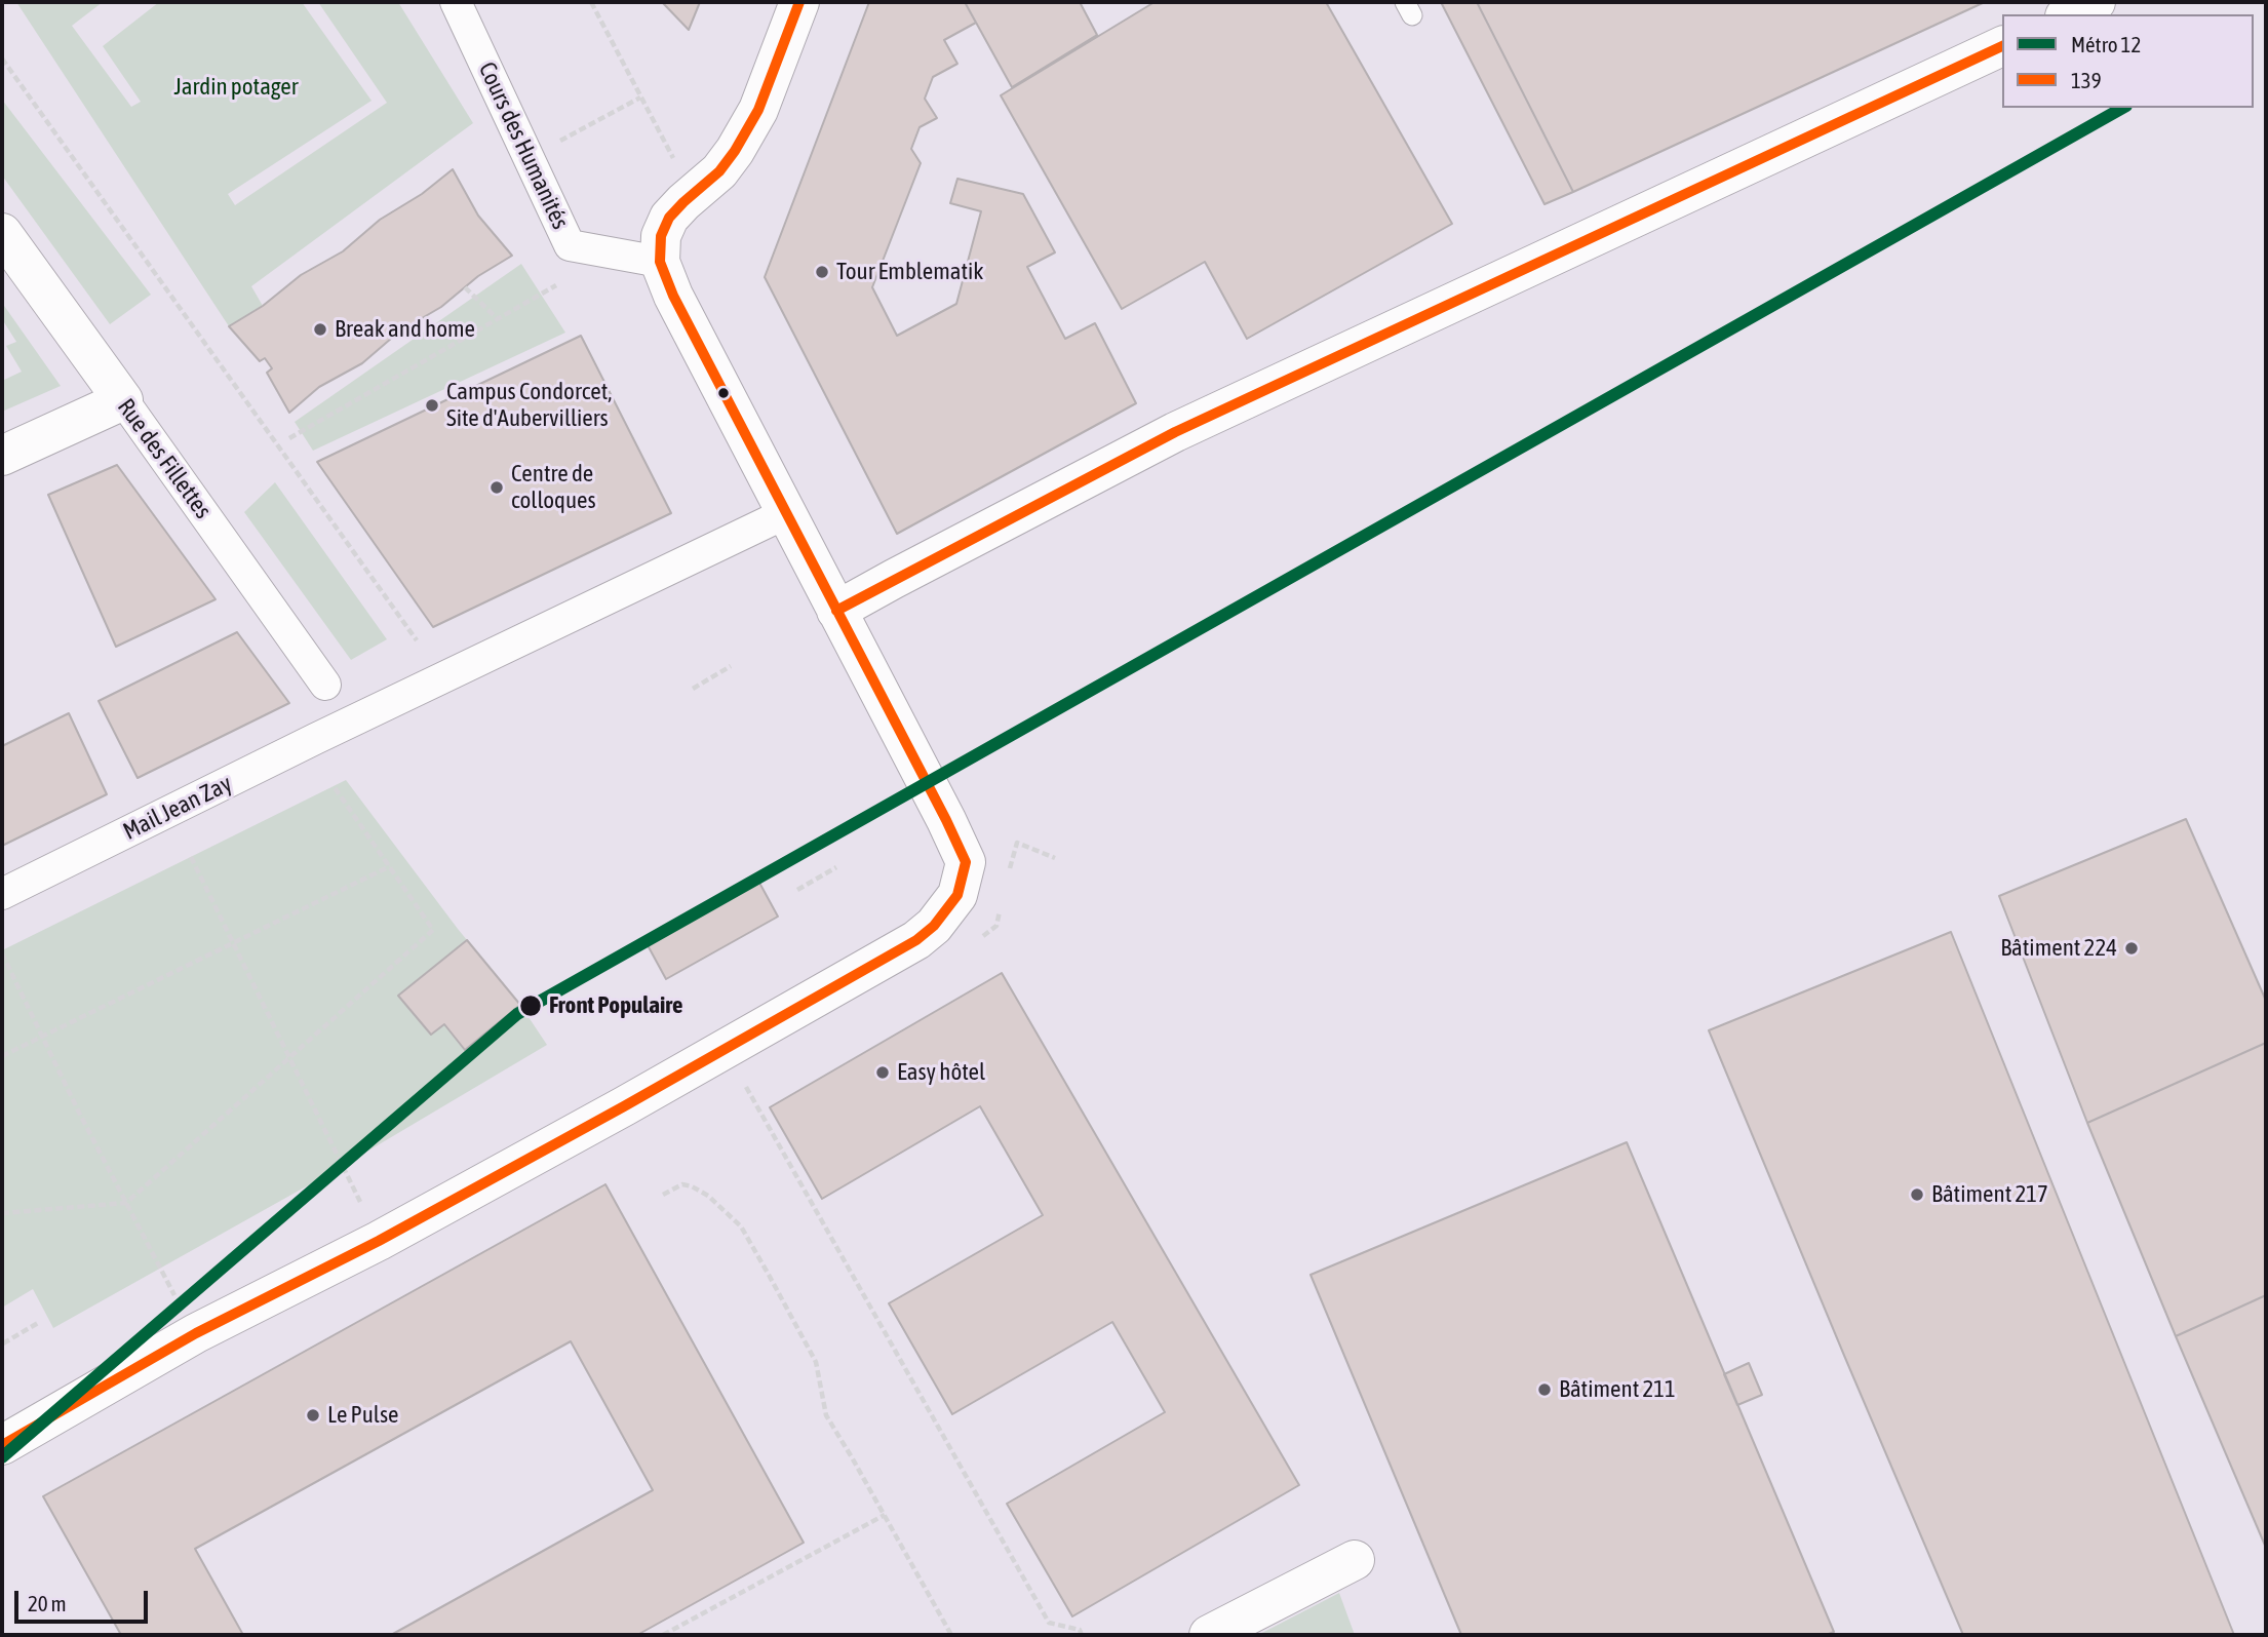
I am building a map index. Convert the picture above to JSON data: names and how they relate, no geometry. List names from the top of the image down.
{
  "streets": {
    "street": ["Cours des Humanités", "Rue des Fillettes", "Mail Jean Zay"]
  },
  "parks": ["Jardin potager"],
  "places": [
    "Tour Emblematik",
    "Break and home",
    "Campus Condorcet, Site d'Aubervilliers",
    "Centre de colloques",
    "Bâtiment 224",
    "Front Populaire",
    "Easy hôtel",
    "Bâtiment 217",
    "Bâtiment 211",
    "Le Pulse"
  ],
  "lines": ["transit line 139", "metro line 12"],
  "legend": ["Métro 12", "139"],
  "scale_bar": "20 m"
}
